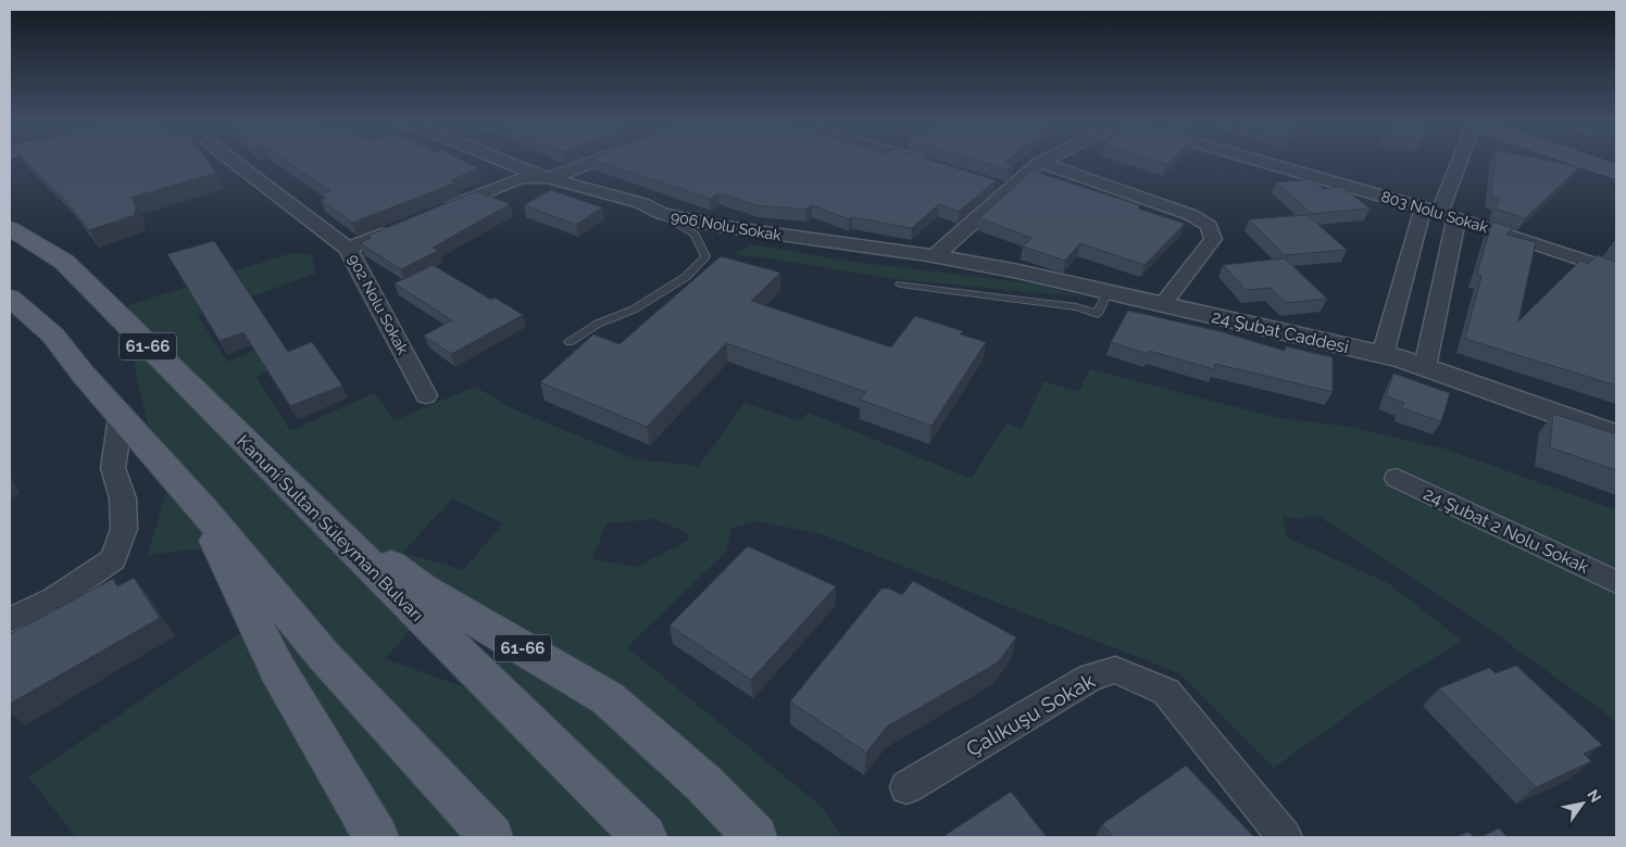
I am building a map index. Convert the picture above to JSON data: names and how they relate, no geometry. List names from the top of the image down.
{
  "streets": {
    "main road": ["61-66", "Kanuni Sultan Süleyman Bulvarı"],
    "street": [
      "803 Nolu Sokak",
      "906 Nolu Sokak",
      "902 Nolu Sokak",
      "24 Şubat Caddesi",
      "24 Şubat 2 Nolu Sokak",
      "Çalıkuşu Sokak"
    ]
  },
  "crossings": [
    ["906 Nolu Sokak", "24 Şubat Caddesi"],
    ["61-66", "Kanuni Sultan Süleyman Bulvarı"]
  ],
  "north": "top right"
}
